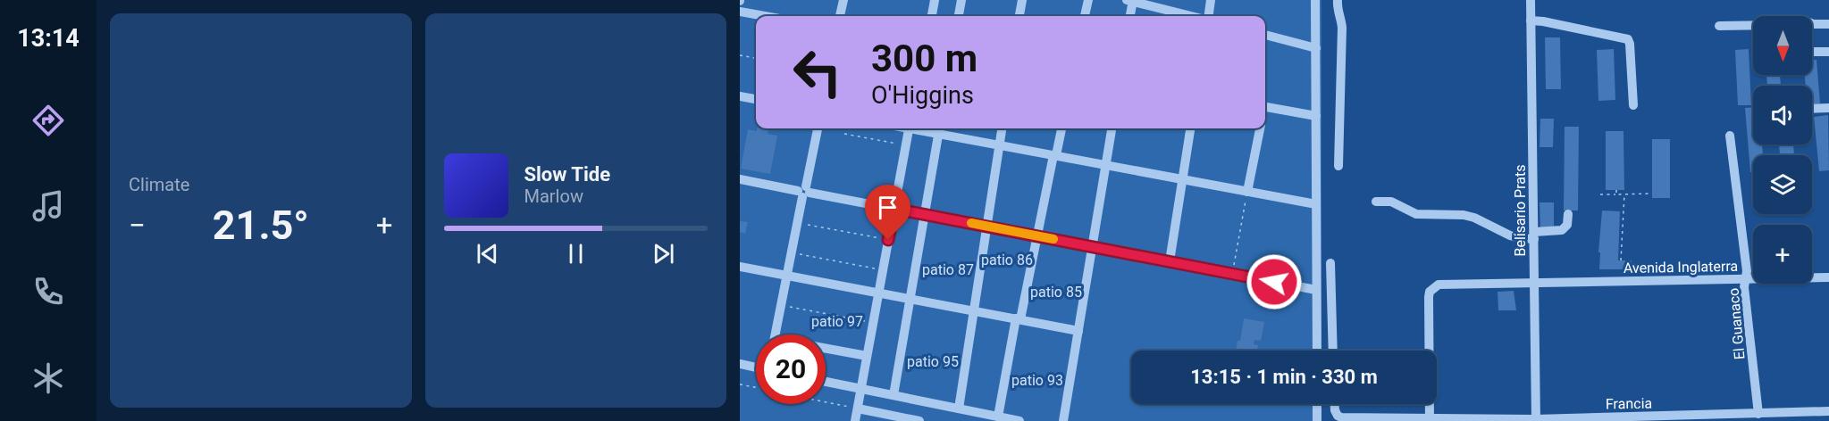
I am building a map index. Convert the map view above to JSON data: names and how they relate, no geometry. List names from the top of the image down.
{
  "streets": {
    "street": [
      "Belisario Prats",
      "Avenida Inglaterra",
      "El Guanaco",
      "Francia"
    ]
  },
  "crossings": [
    ["Belisario Prats", "Avenida Inglaterra"],
    ["Belisario Prats", "Francia"],
    ["Avenida Inglaterra", "El Guanaco"],
    ["Avenida Inglaterra", "Francia"],
    ["El Guanaco", "Francia"]
  ],
  "parks": [
    "patio 86",
    "patio 87",
    "patio 85",
    "patio 97",
    "patio 95",
    "patio 93"
  ],
  "north": "bottom",
  "page": {
    "tabs": "13:14",
    "tile": "Climate",
    "map_buttons": "+",
    "turn": ["300 m", "O'Higgins"],
    "song": ["Slow Tide", "Marlow"],
    "heat": ["−", "21.5°", "+"],
    "limit": "20",
    "trip": "13:15 · 1 min · 330 m"
  }
}
